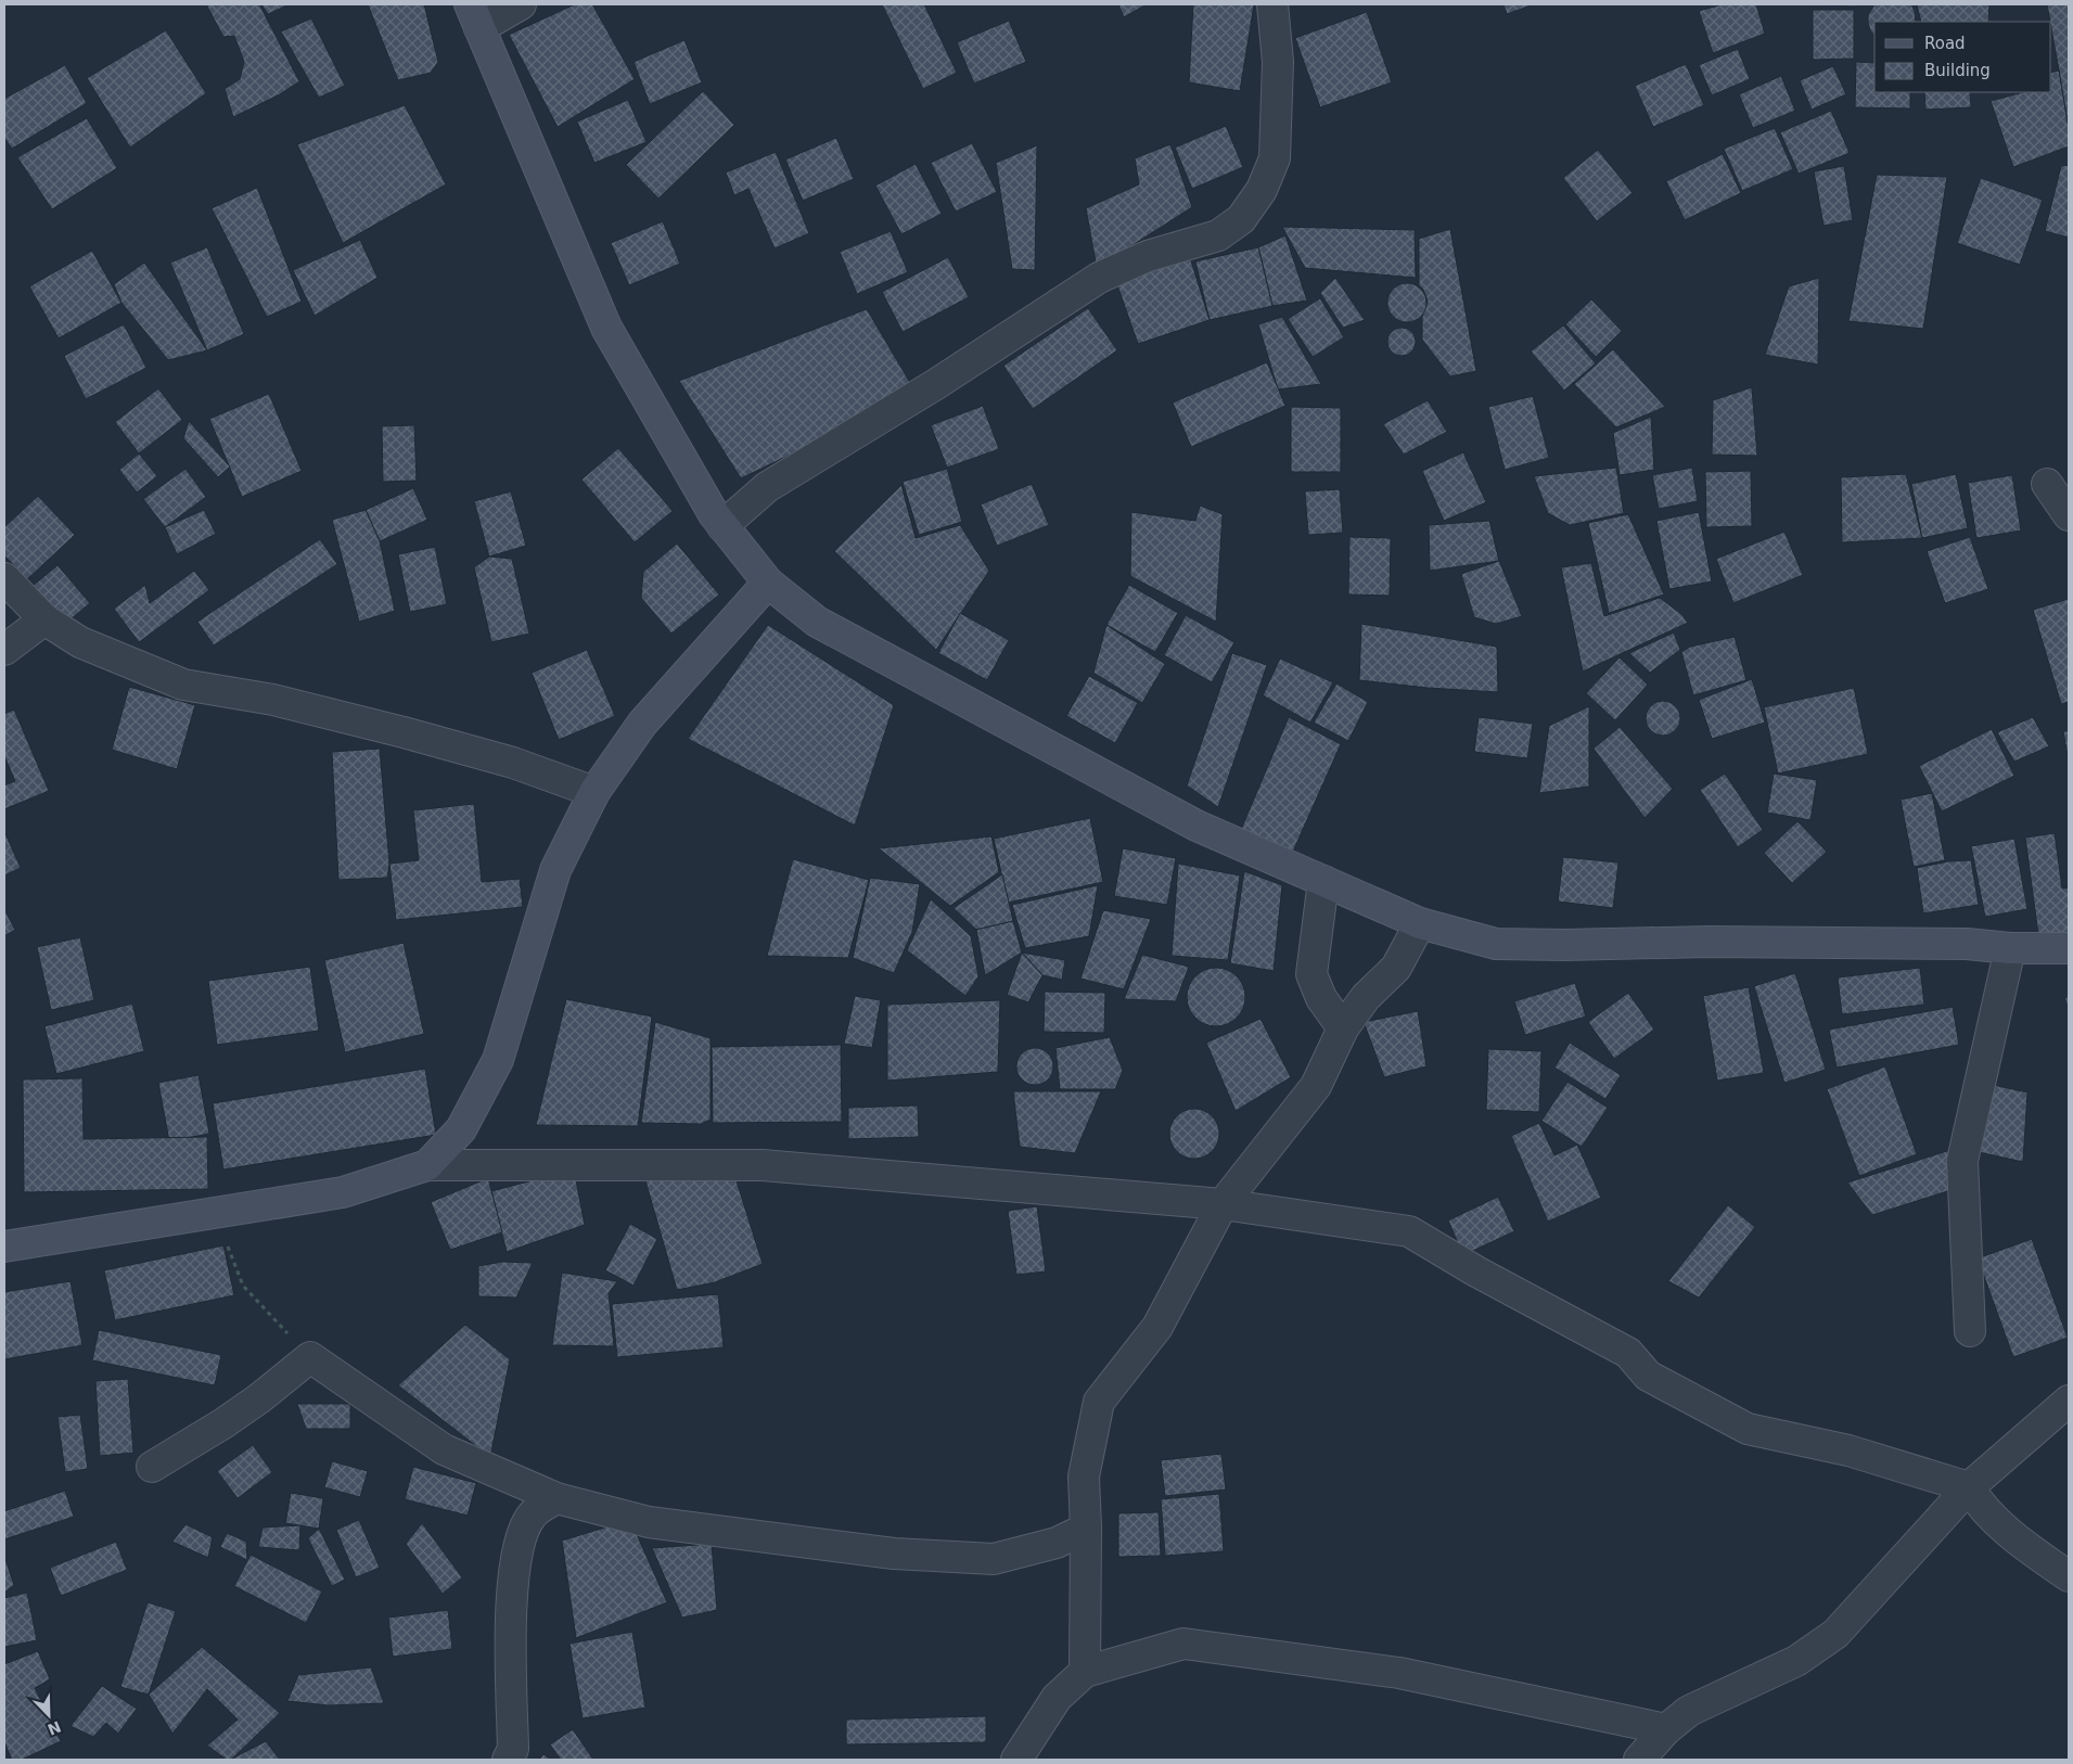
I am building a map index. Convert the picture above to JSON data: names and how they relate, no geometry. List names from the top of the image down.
{
  "legend": ["Road", "Building"],
  "north": "bottom right"
}
